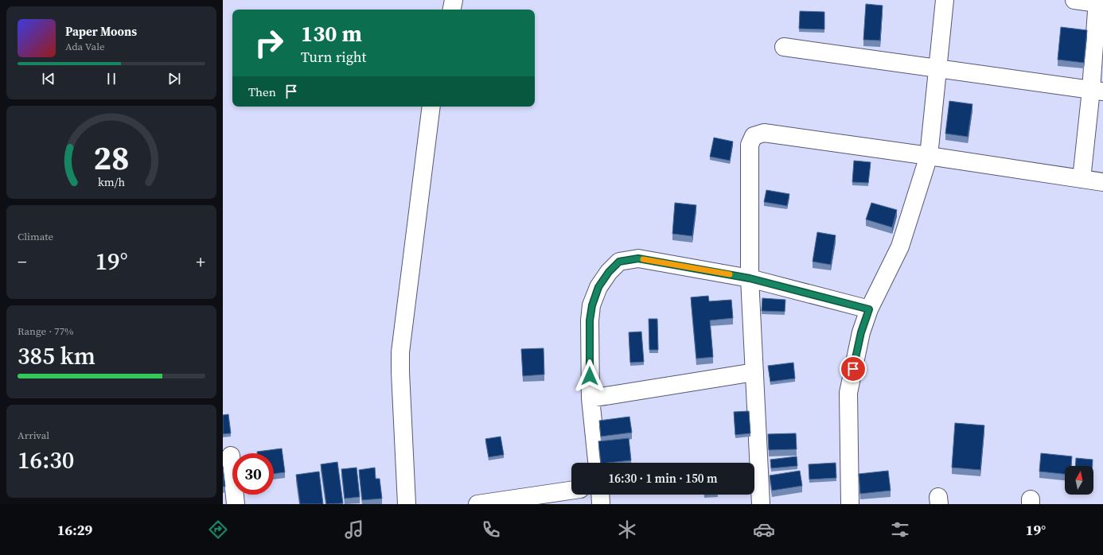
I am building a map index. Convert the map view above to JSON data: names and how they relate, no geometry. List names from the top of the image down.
{
  "north": "top",
  "page": {
    "turn": ["130 m", "Turn right"],
    "song": ["Paper Moons", "Ada Vale"],
    "then": "Then",
    "tile": [
      "Climate",
      ["Range · 77%", "385 km"],
      ["Arrival", "16:30"]
    ],
    "heat": ["−", "19°", "+"],
    "limit": "30",
    "trip": "16:30 · 1 min · 150 m",
    "tabs": ["16:29", "19°"],
    "gauge": ["28", "km/h"]
  }
}
